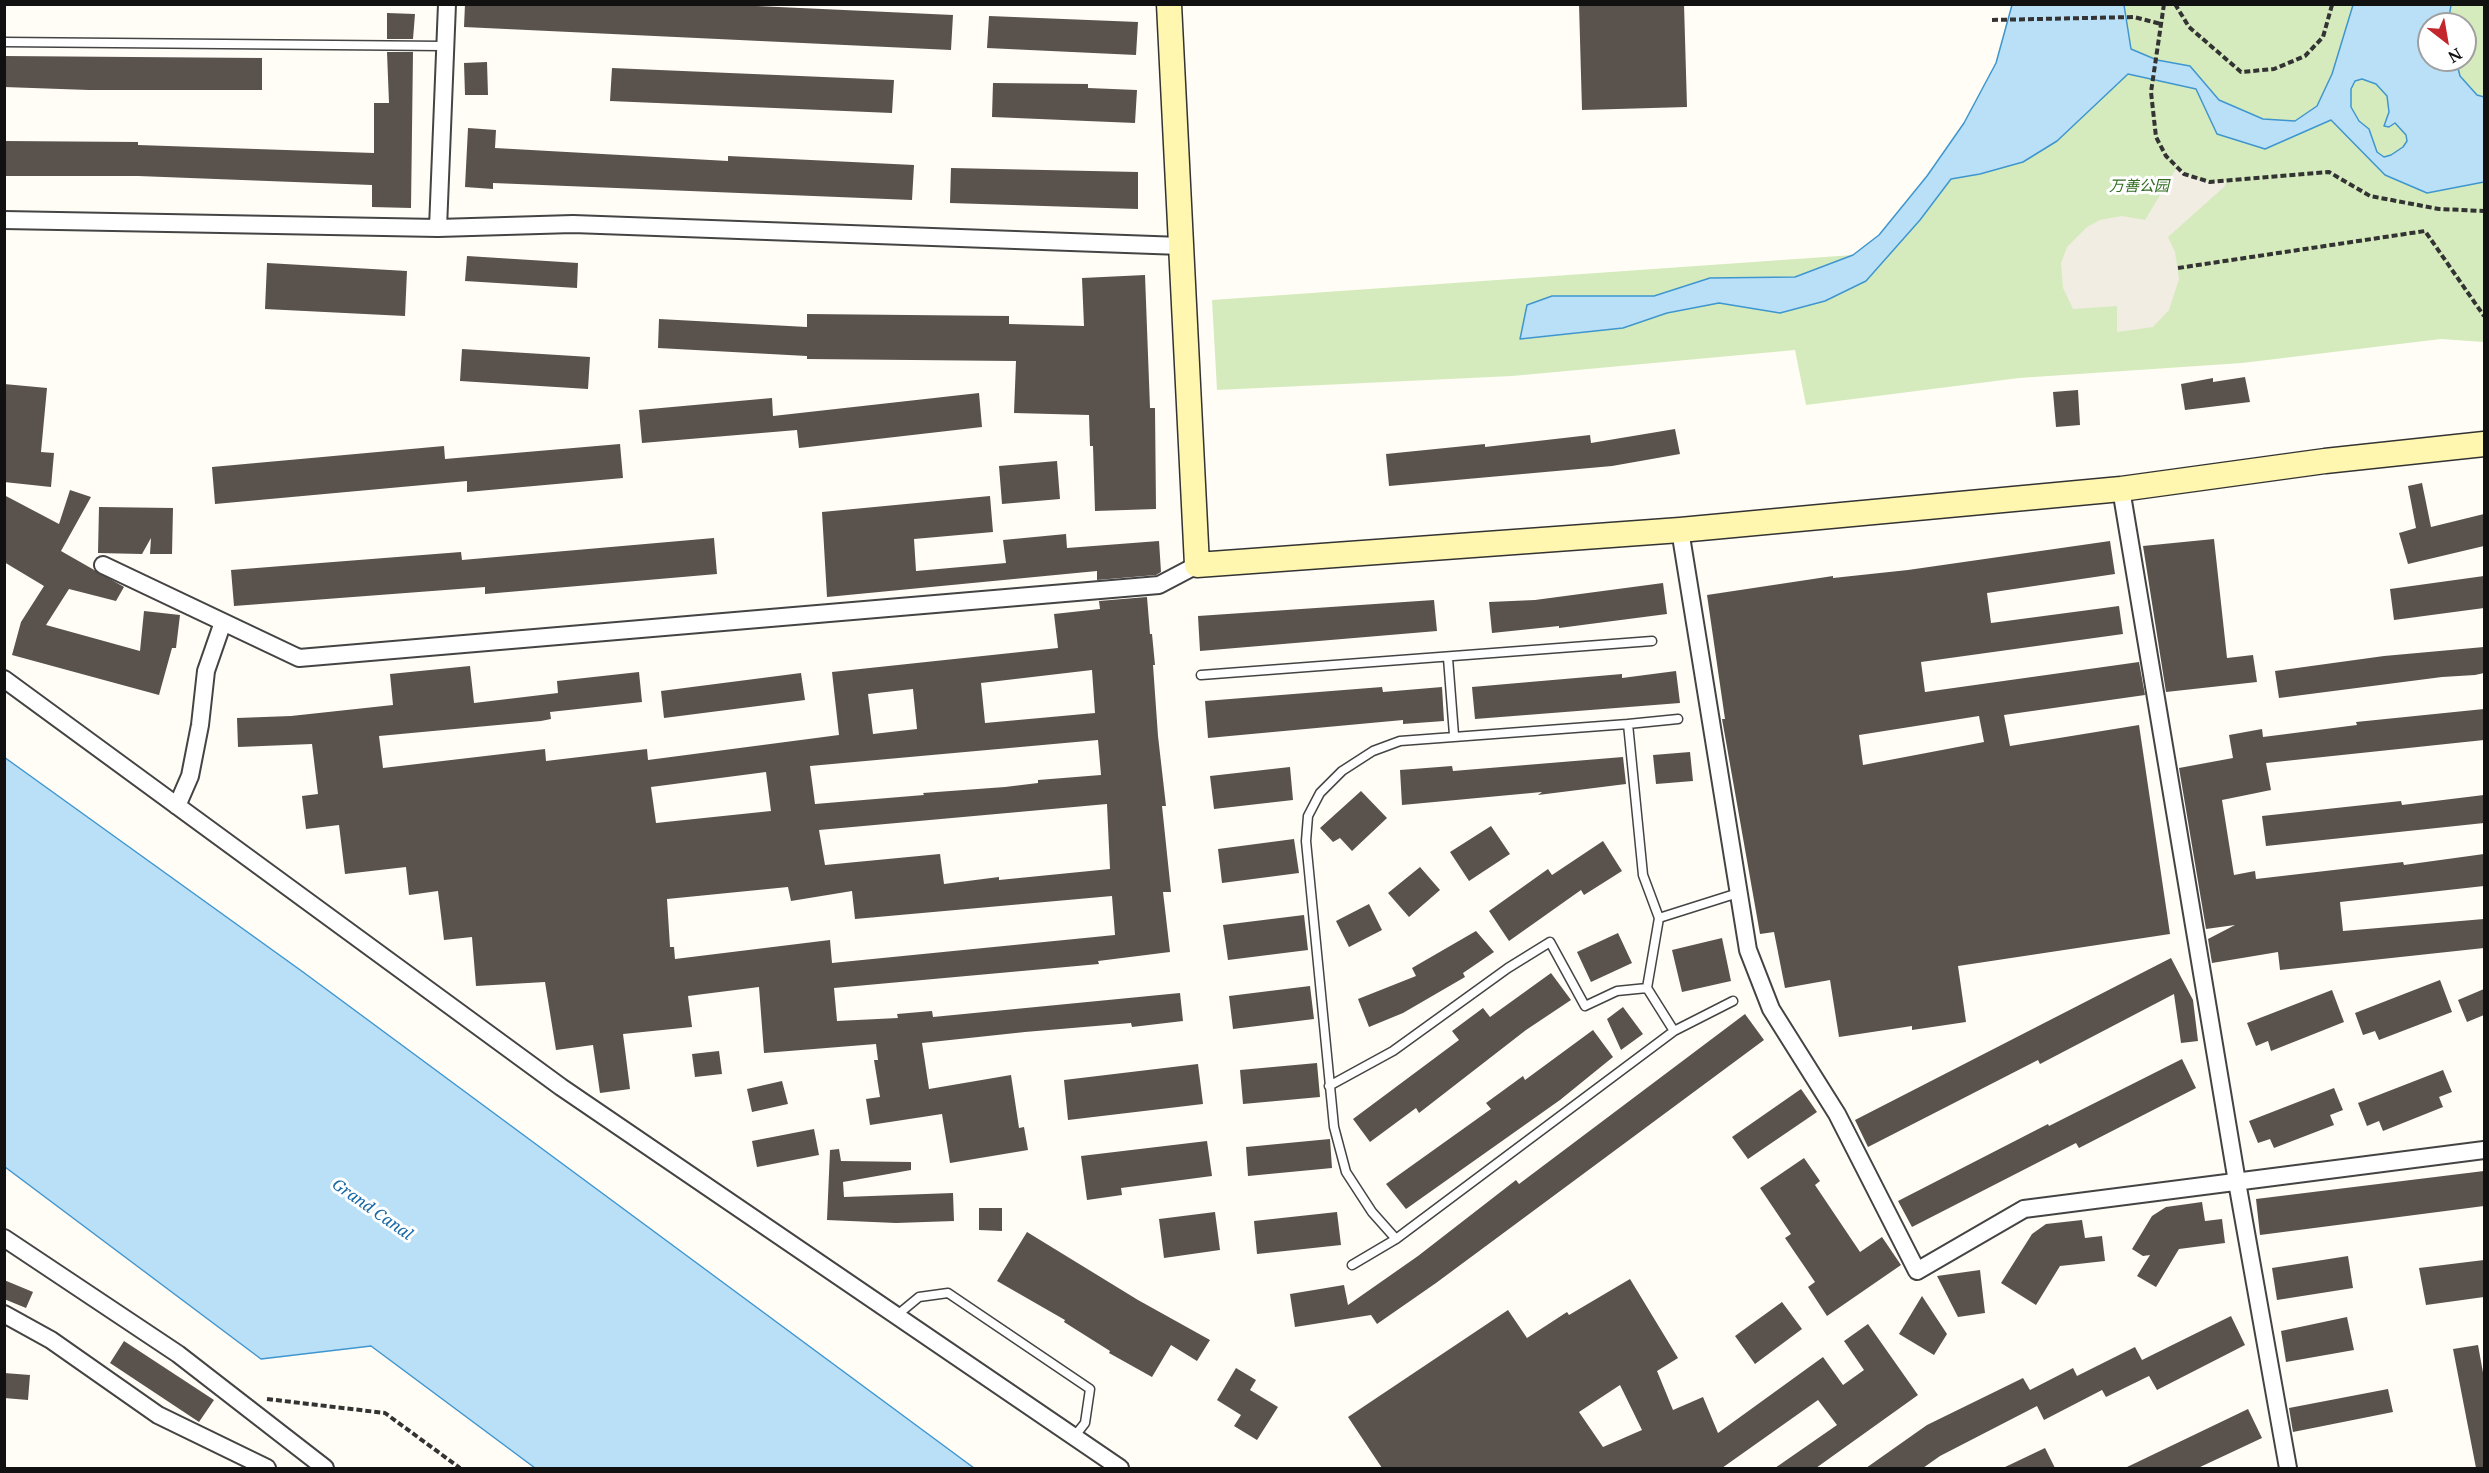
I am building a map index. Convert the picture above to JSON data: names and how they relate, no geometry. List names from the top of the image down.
{
  "water": ["Grand Canal"],
  "parks": ["万善公园"],
  "north": "bottom right"
}
